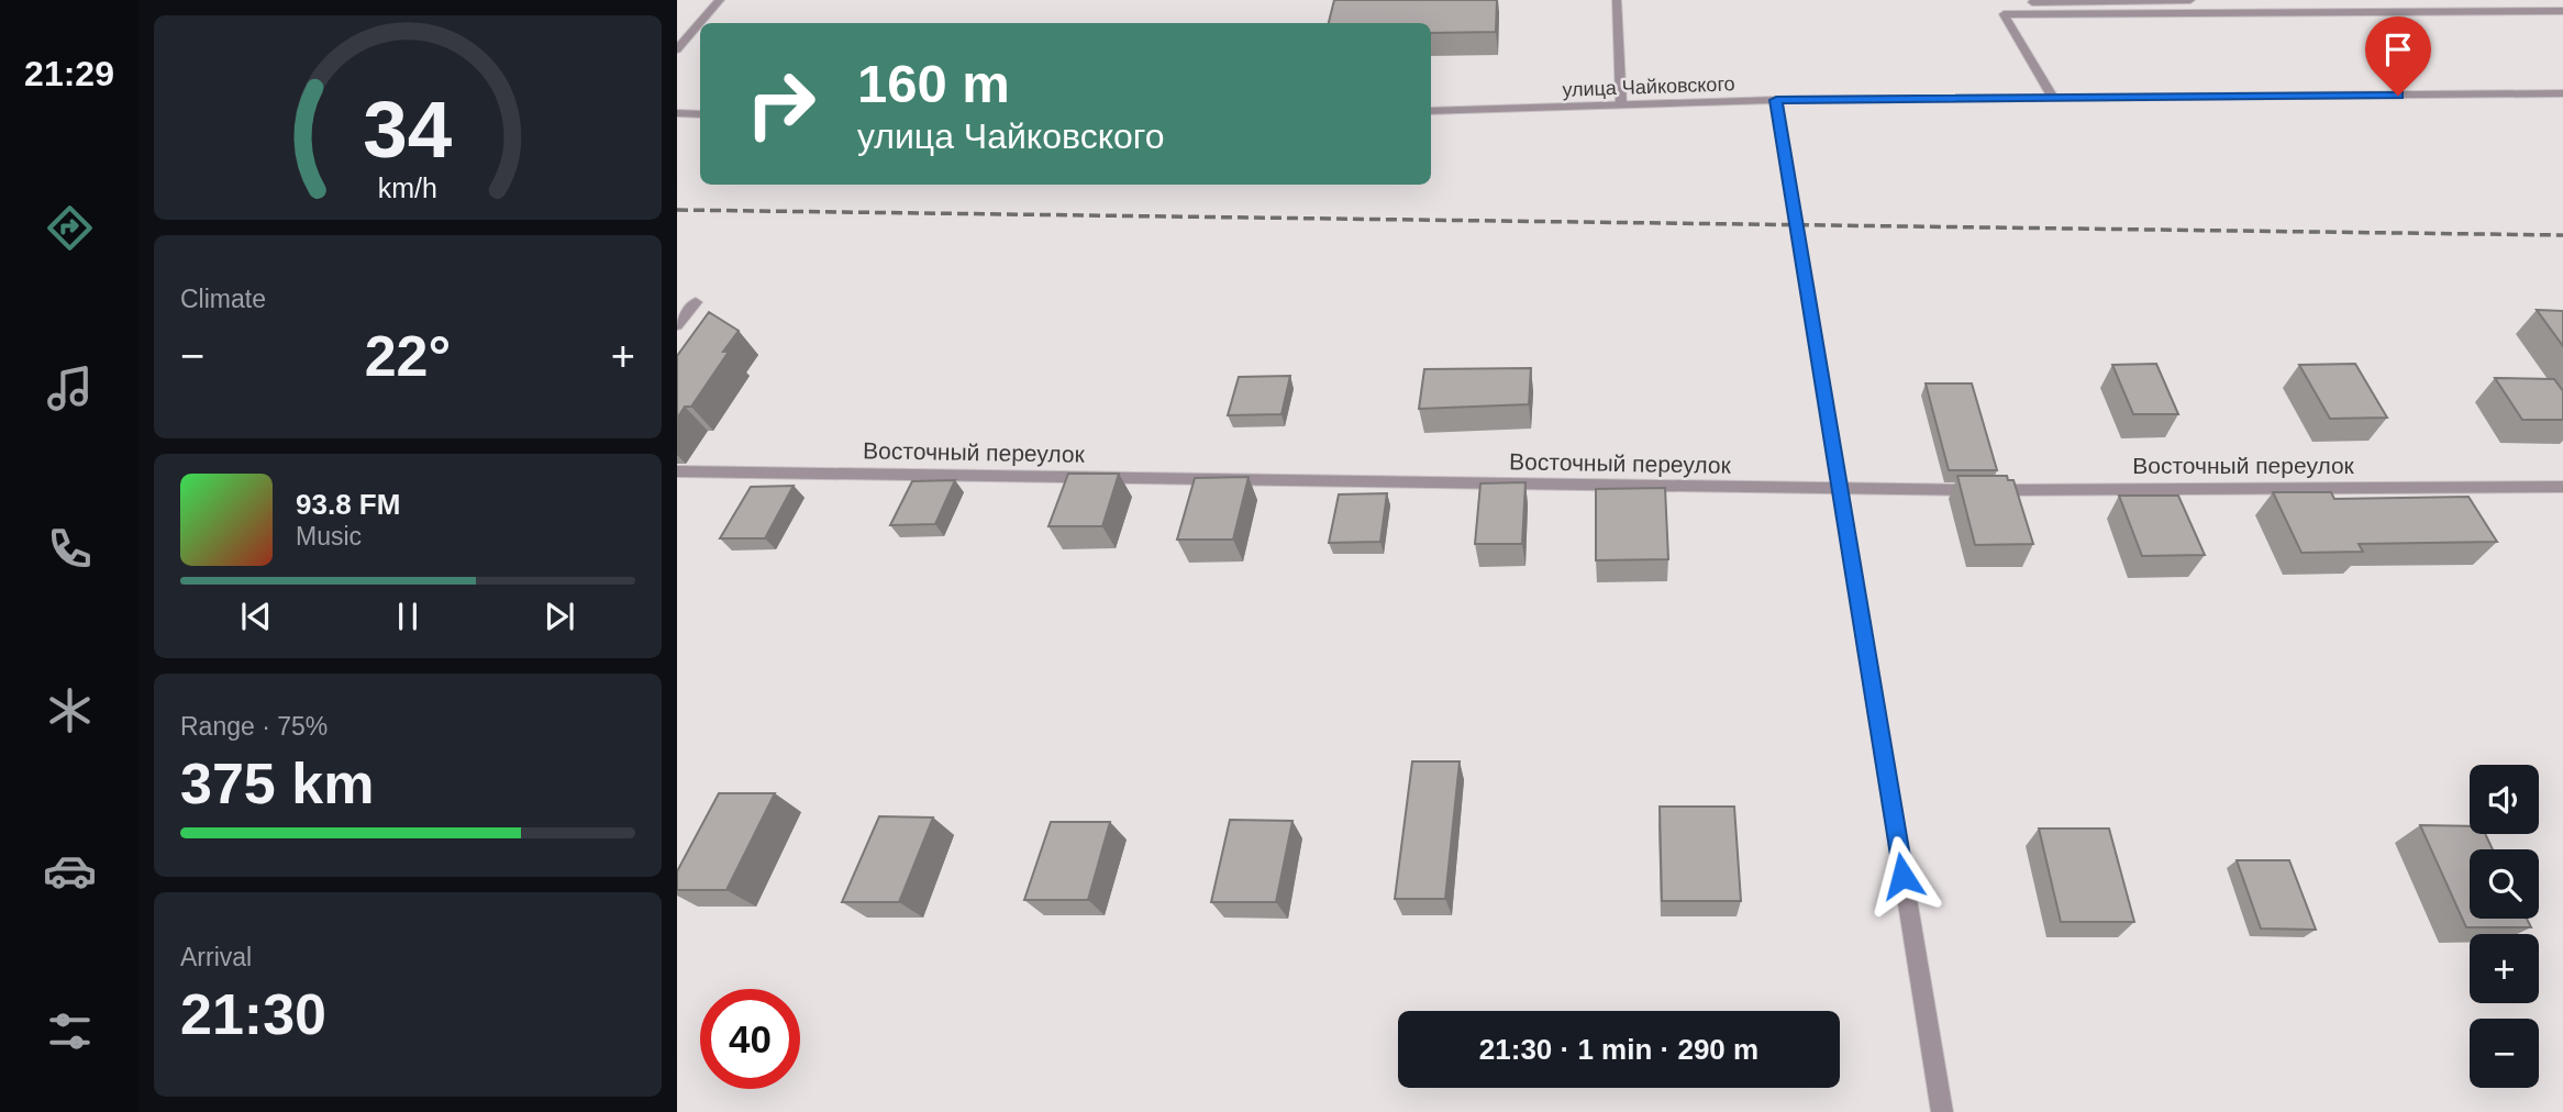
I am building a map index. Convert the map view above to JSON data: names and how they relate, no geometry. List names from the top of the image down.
{
  "streets": {
    "street": ["улица Чайковского", "Восточный переулок"]
  },
  "page": {
    "tabs": "21:29",
    "turn": ["160 m", "улица Чайковского"],
    "tile": [
      "Climate",
      ["Range · 75%", "375 km"],
      ["Arrival", "21:30"]
    ],
    "heat": ["−", "22°", "+"],
    "song": ["93.8 FM", "Music"],
    "map_buttons": ["+", "−"],
    "limit": "40",
    "trip": "21:30 · 1 min · 290 m",
    "gauge": ["34", "km/h"]
  }
}
